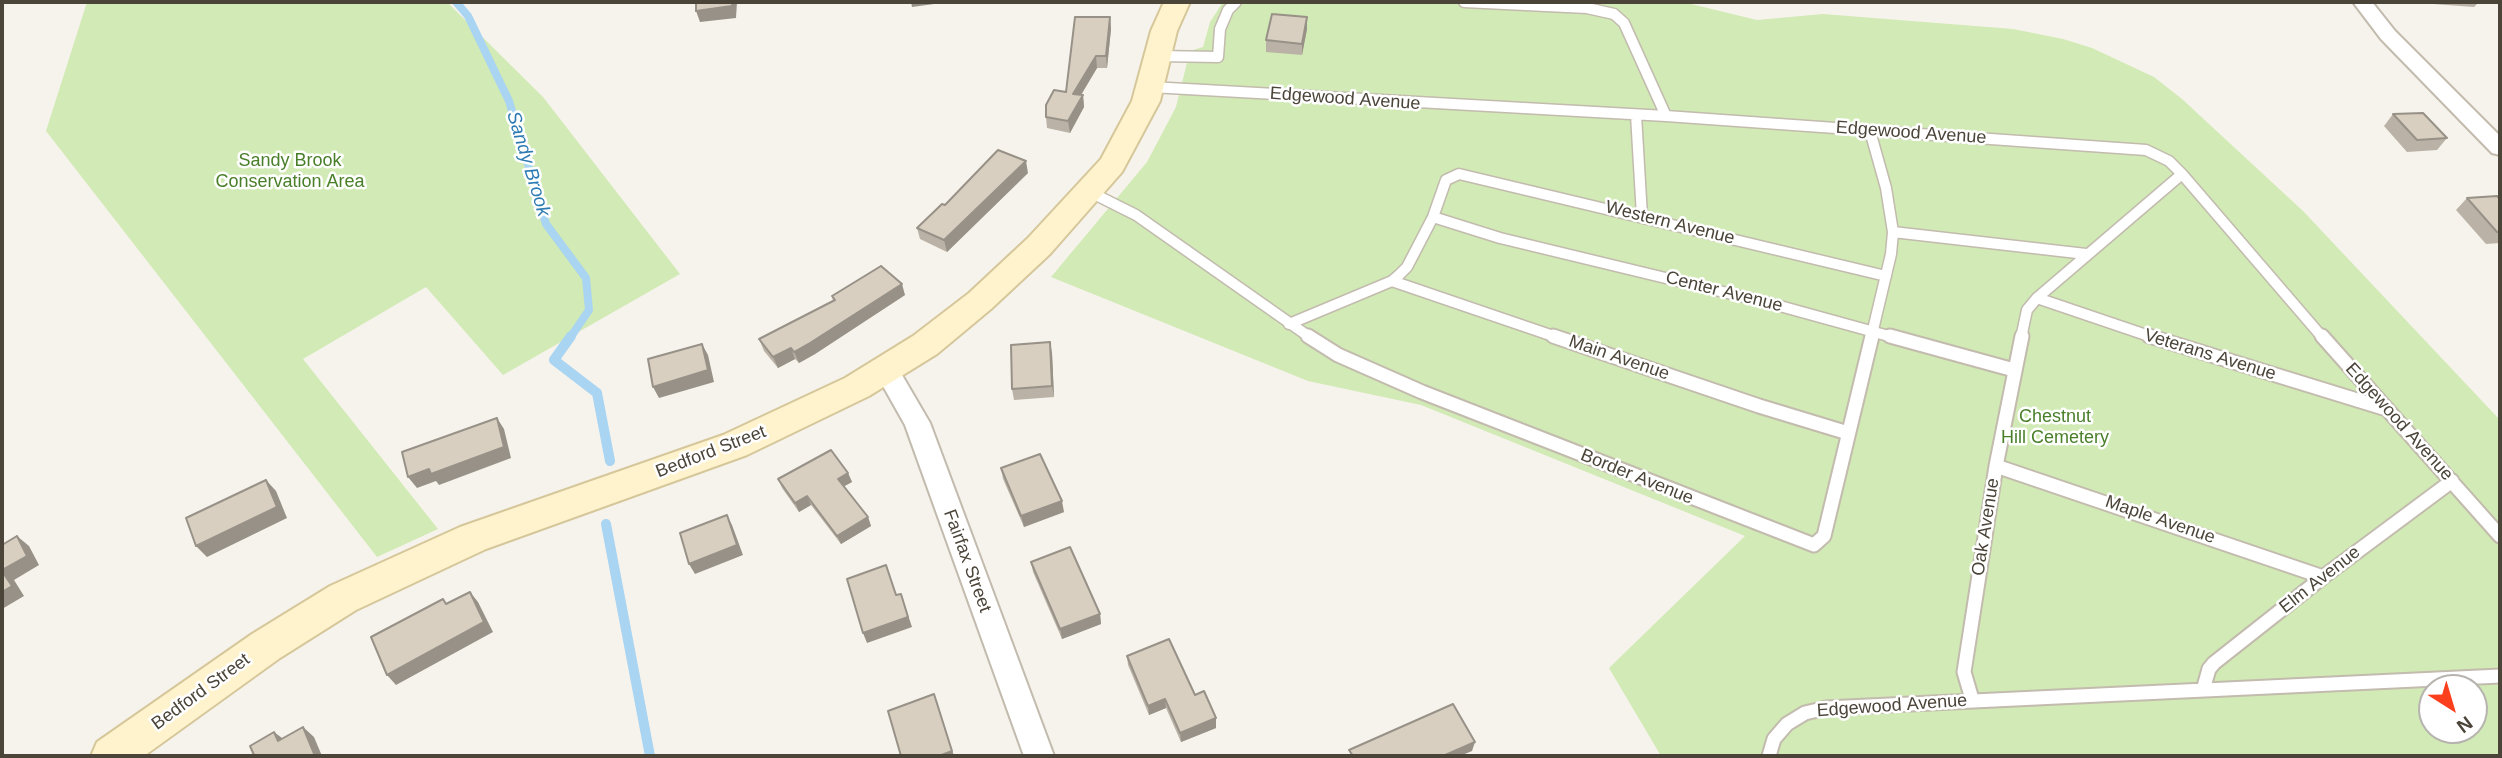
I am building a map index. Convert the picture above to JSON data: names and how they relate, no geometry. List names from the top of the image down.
{
  "streets": {
    "main road": ["Bedford Street"],
    "street": ["Fairfax Street"],
    "lane": [
      "Edgewood Avenue",
      "Western Avenue",
      "Center Avenue",
      "Veterans Avenue",
      "Main Avenue",
      "Border Avenue",
      "Maple Avenue",
      "Oak Avenue",
      "Elm Avenue"
    ]
  },
  "crossings": [
    ["Edgewood Avenue", "Veterans Avenue"],
    ["Edgewood Avenue", "Bedford Street"],
    ["Edgewood Avenue", "Border Avenue"],
    ["Edgewood Avenue", "Oak Avenue"],
    ["Edgewood Avenue", "Elm Avenue"],
    ["Western Avenue", "Border Avenue"],
    ["Center Avenue", "Border Avenue"],
    ["Center Avenue", "Oak Avenue"],
    ["Veterans Avenue", "Oak Avenue"],
    ["Main Avenue", "Border Avenue"],
    ["Bedford Street", "Border Avenue"],
    ["Bedford Street", "Fairfax Street"],
    ["Maple Avenue", "Oak Avenue"],
    ["Maple Avenue", "Elm Avenue"]
  ],
  "water": ["Sandy Brook"],
  "parks": ["Sandy Brook Conservation Area", "Chestnut Hill Cemetery"],
  "north": "bottom right"
}
